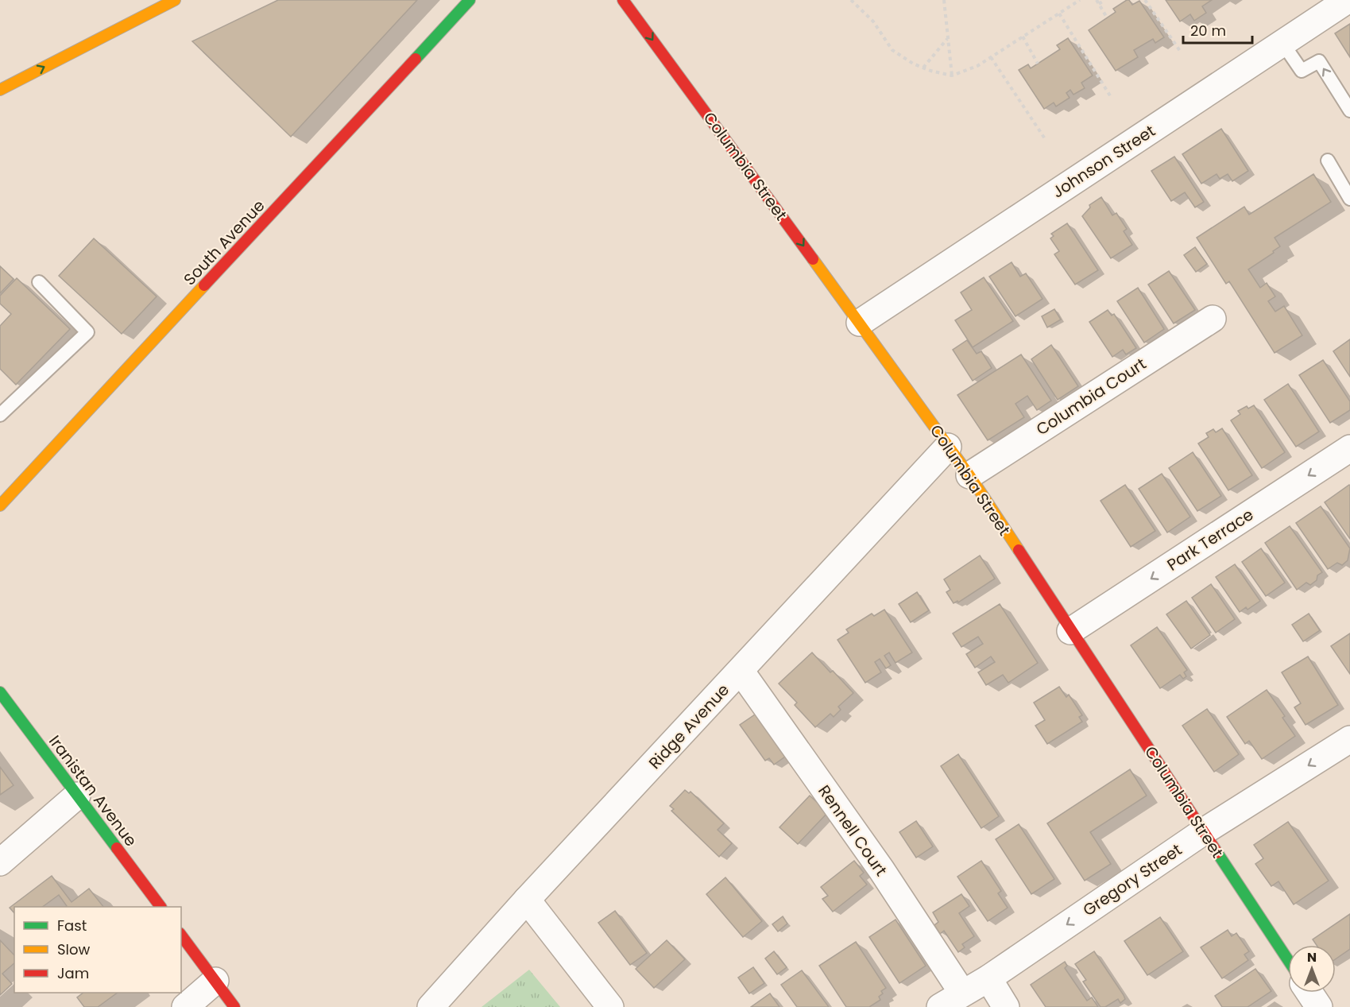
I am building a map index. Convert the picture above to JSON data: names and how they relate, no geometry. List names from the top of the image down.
{
  "streets": {
    "main road": ["Columbia Street", "South Avenue", "Iranistan Avenue"],
    "street": [
      "Johnson Street",
      "Columbia Court",
      "Park Terrace",
      "Ridge Avenue",
      "Rennell Court",
      "Gregory Street"
    ]
  },
  "crossings": [
    ["Johnson Street", "Columbia Street"],
    ["Columbia Street", "Columbia Court"],
    ["Columbia Street", "Park Terrace"],
    ["Columbia Street", "Ridge Avenue"],
    ["Columbia Street", "Gregory Street"],
    ["Ridge Avenue", "Rennell Court"],
    ["Rennell Court", "Gregory Street"]
  ],
  "one_way": ["Park Terrace", "Gregory Street"],
  "legend": ["Fast", "Slow", "Jam"],
  "scale_bar": "20 m",
  "north": "top"
}
